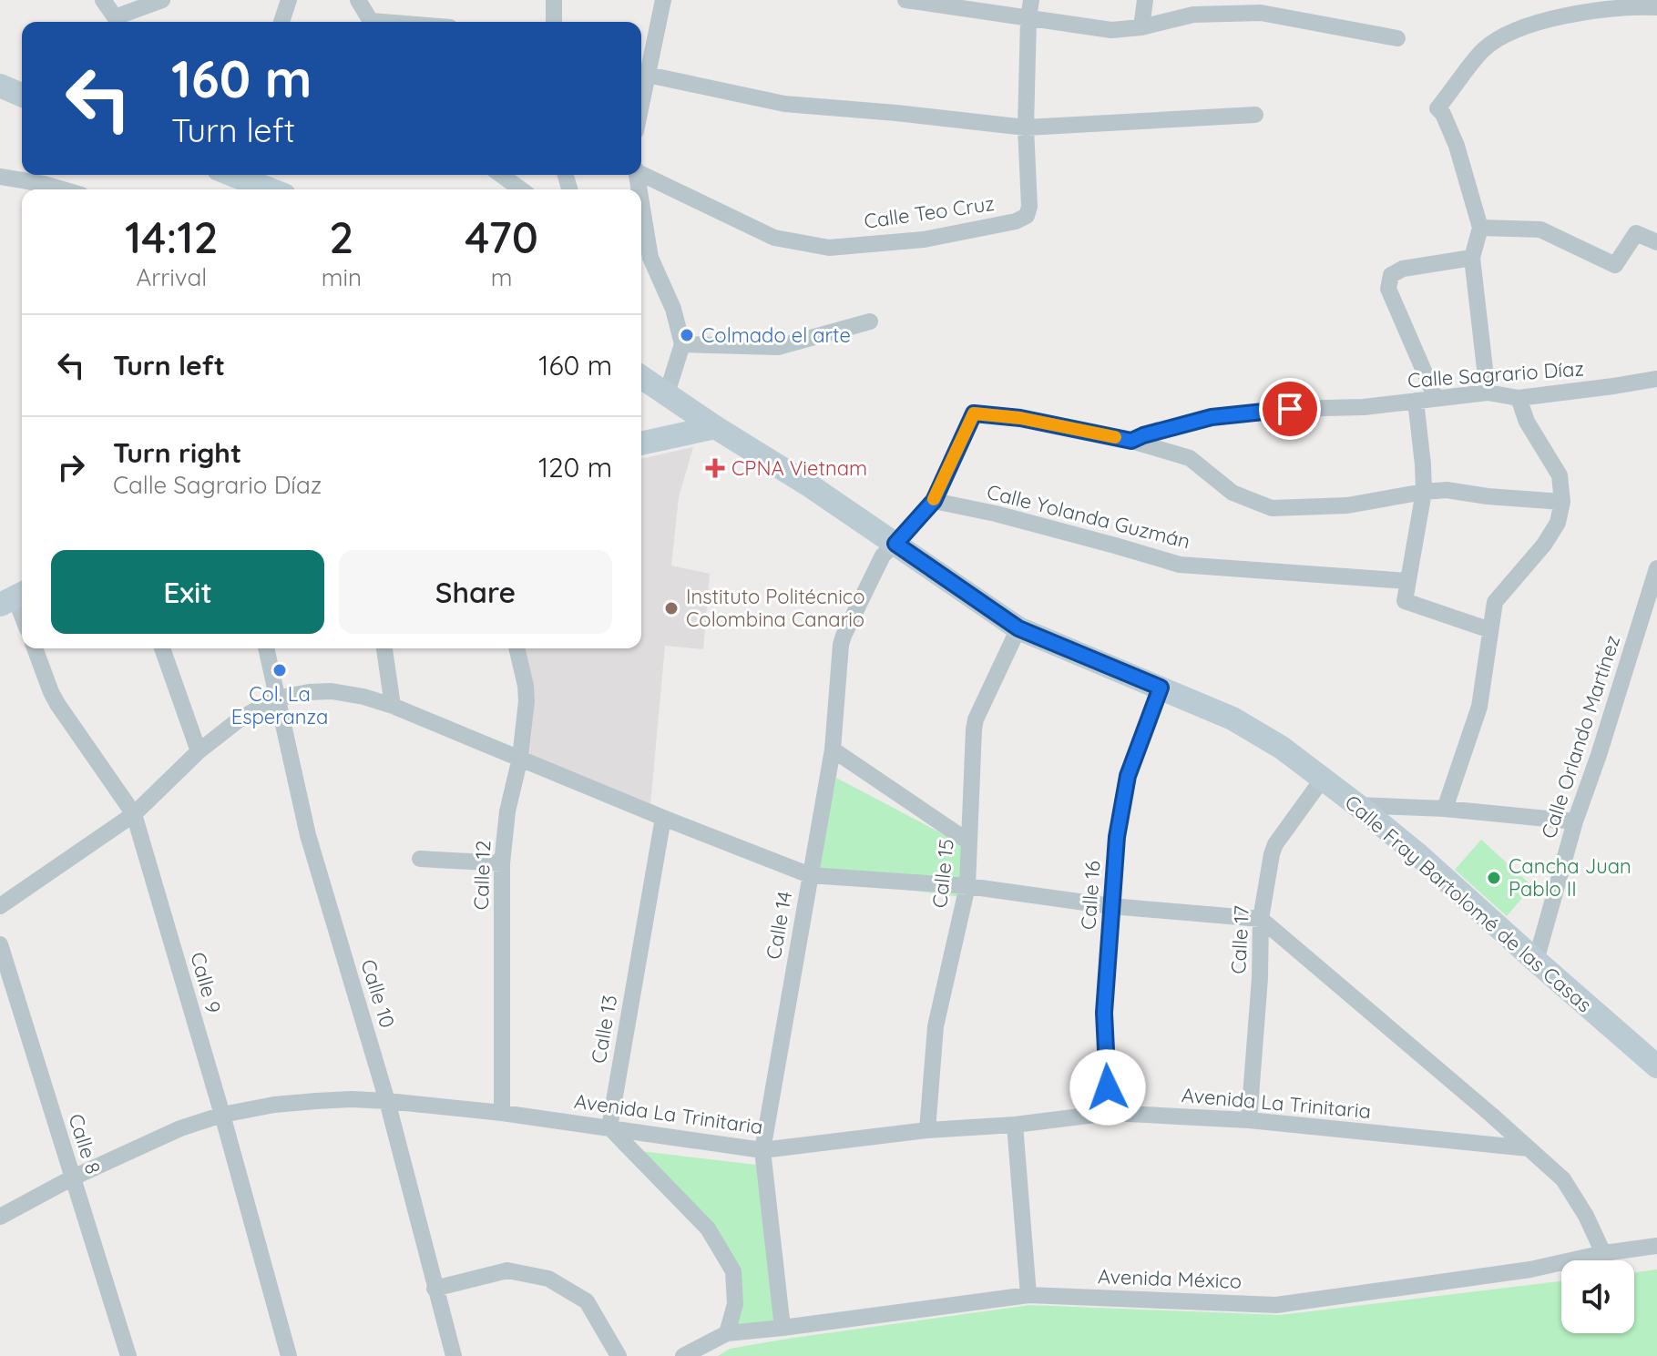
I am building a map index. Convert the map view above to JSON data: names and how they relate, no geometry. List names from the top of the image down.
{
  "streets": {
    "main road": ["Calle Fray Bartolomé de las Casas"],
    "street": [
      "Calle Teo Cruz",
      "Calle Sagrario Díaz",
      "Calle Yolanda Guzmán",
      "Calle Orlando Martínez",
      "Calle 15",
      "Calle 12",
      "Calle 16",
      "Calle 14",
      "Calle 17",
      "Calle 9",
      "Calle 10",
      "Calle 13",
      "Avenida La Trinitaria",
      "Calle 8",
      "Avenida México"
    ]
  },
  "crossings": [
    ["Calle Orlando Martínez", "Calle Fray Bartolomé de las Casas"],
    ["Calle 15", "Calle Fray Bartolomé de las Casas"],
    ["Calle 15", "Avenida La Trinitaria"],
    ["Calle 12", "Avenida La Trinitaria"],
    ["Calle 16", "Calle Fray Bartolomé de las Casas"],
    ["Calle 16", "Avenida La Trinitaria"],
    ["Calle Fray Bartolomé de las Casas", "Calle 14"],
    ["Calle Fray Bartolomé de las Casas", "Calle 17"],
    ["Calle 14", "Avenida La Trinitaria"],
    ["Calle 14", "Avenida México"],
    ["Calle 17", "Avenida La Trinitaria"],
    ["Calle 9", "Avenida La Trinitaria"],
    ["Calle 10", "Avenida La Trinitaria"],
    ["Calle 13", "Avenida La Trinitaria"],
    ["Avenida La Trinitaria", "Calle 8"]
  ],
  "places": {
    "other": [
      "Colmado el arte",
      "Instituto Politécnico Colombina Canario",
      "Col. La Esperanza",
      "Cancha Juan Pablo II"
    ],
    "health": ["CPNA Vietnam"]
  },
  "page": {
    "turn": ["160 m", "Turn left"],
    "eta": [
      "14:12",
      "Arrival",
      "2",
      "min",
      "470",
      "m"
    ],
    "list": [
      {
        "name": "Turn left",
        "value": "160 m"
      },
      {
        "name": "Turn right",
        "note": "Calle Sagrario Díaz",
        "value": "120 m"
      }
    ],
    "buttons": ["Exit", "Share"]
  }
}
